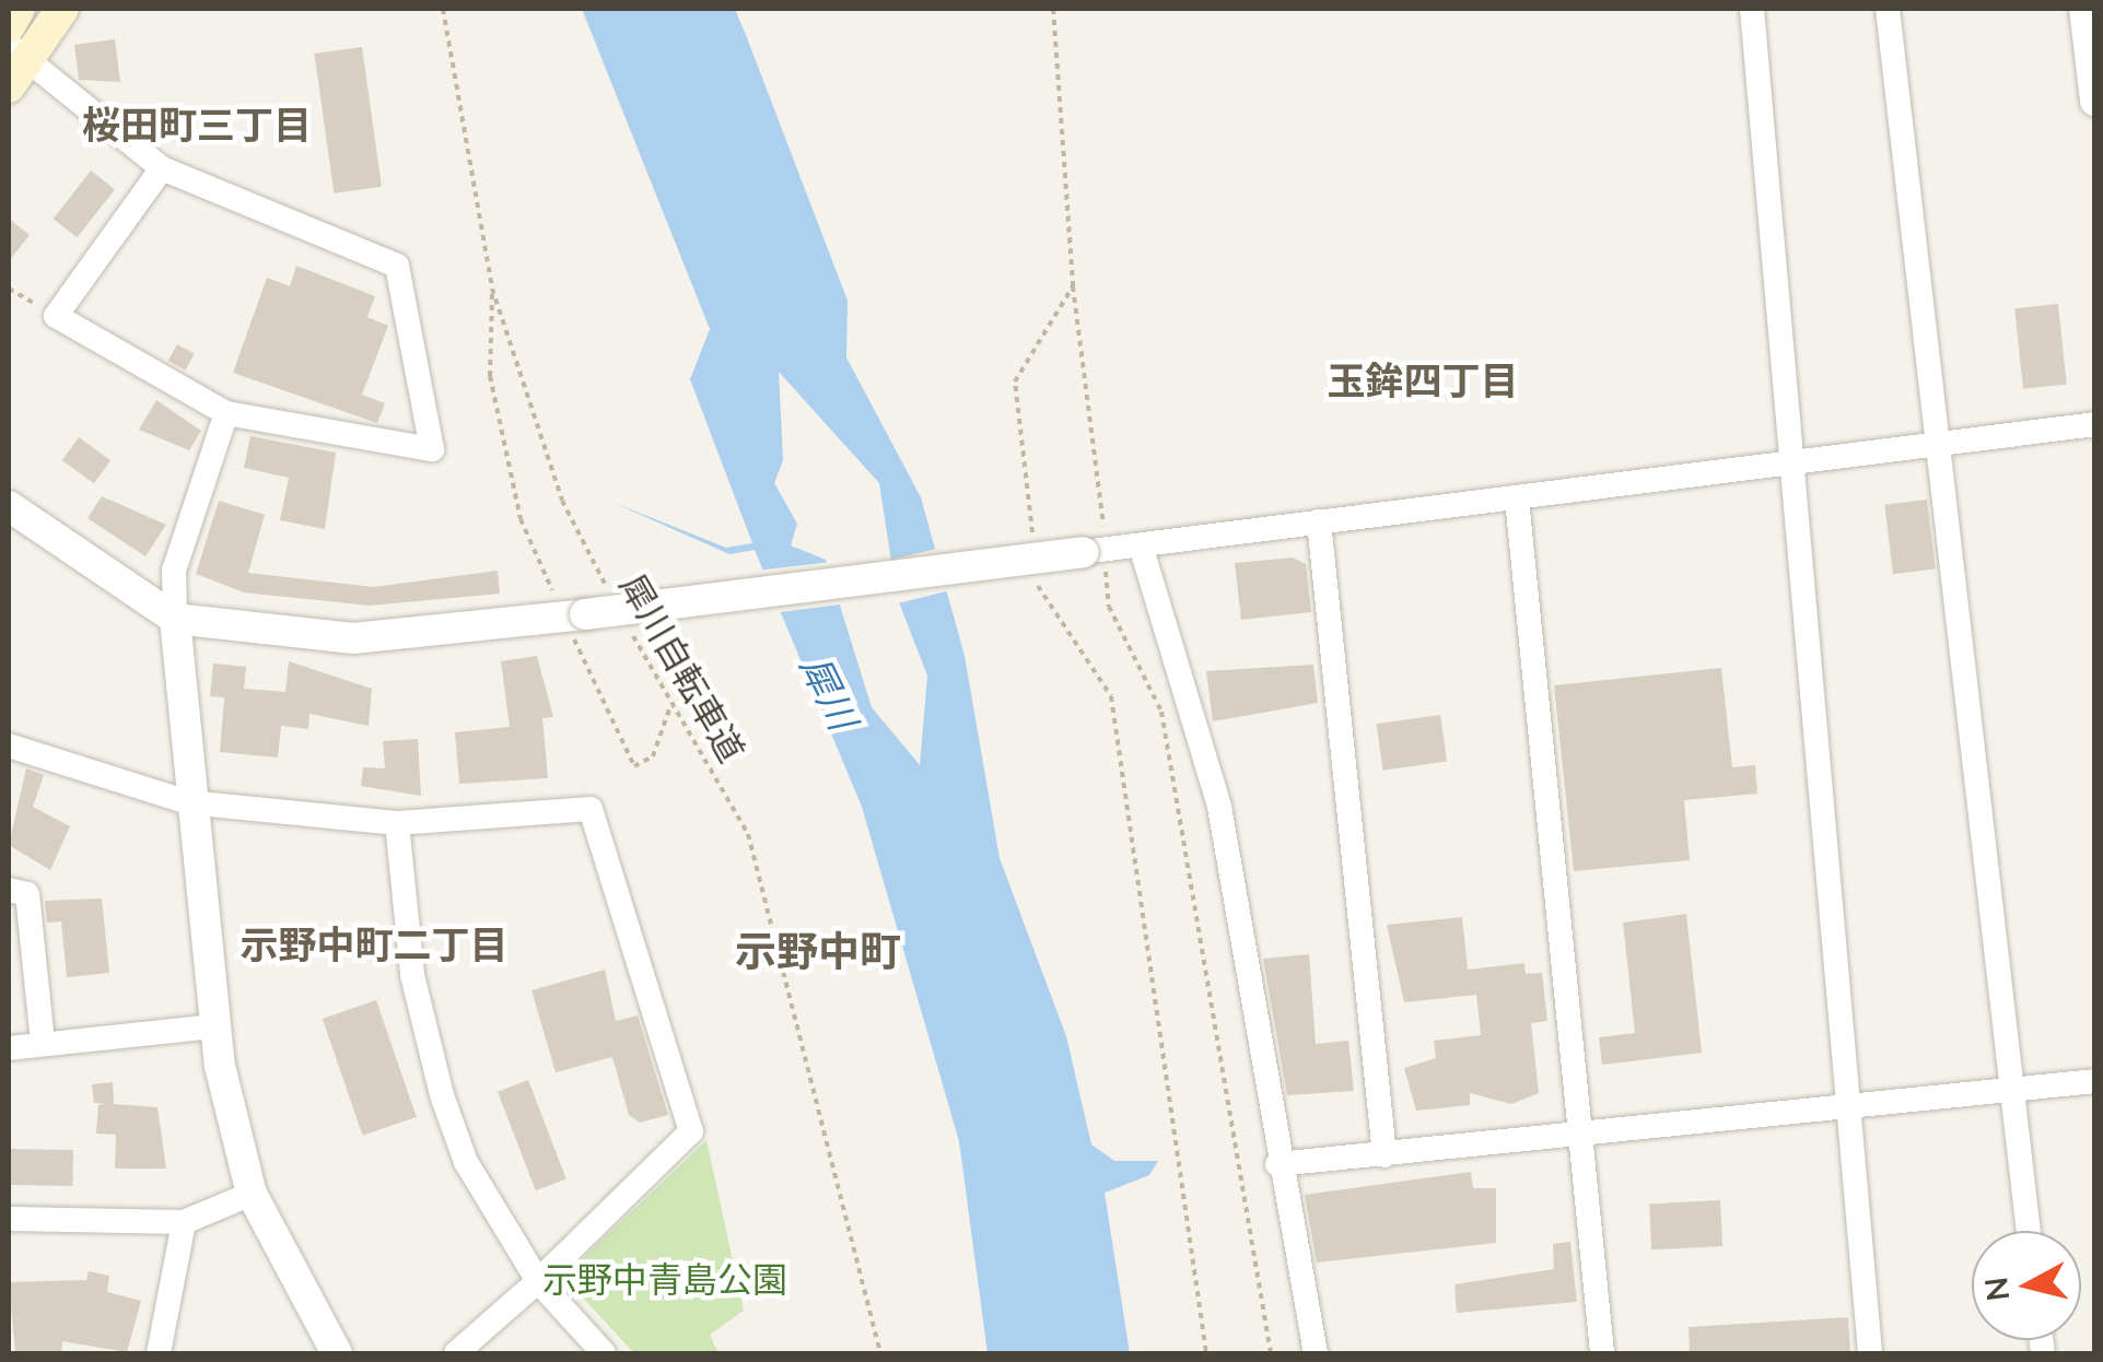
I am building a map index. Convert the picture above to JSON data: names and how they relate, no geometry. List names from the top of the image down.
{
  "streets": {
    "path": ["犀川自転車道"]
  },
  "districts": [
    "桜田町三丁目",
    "玉鉾四丁目",
    "示野中町二丁目",
    "示野中町"
  ],
  "water": ["犀川"],
  "parks": ["示野中青島公園"],
  "north": "left"
}
